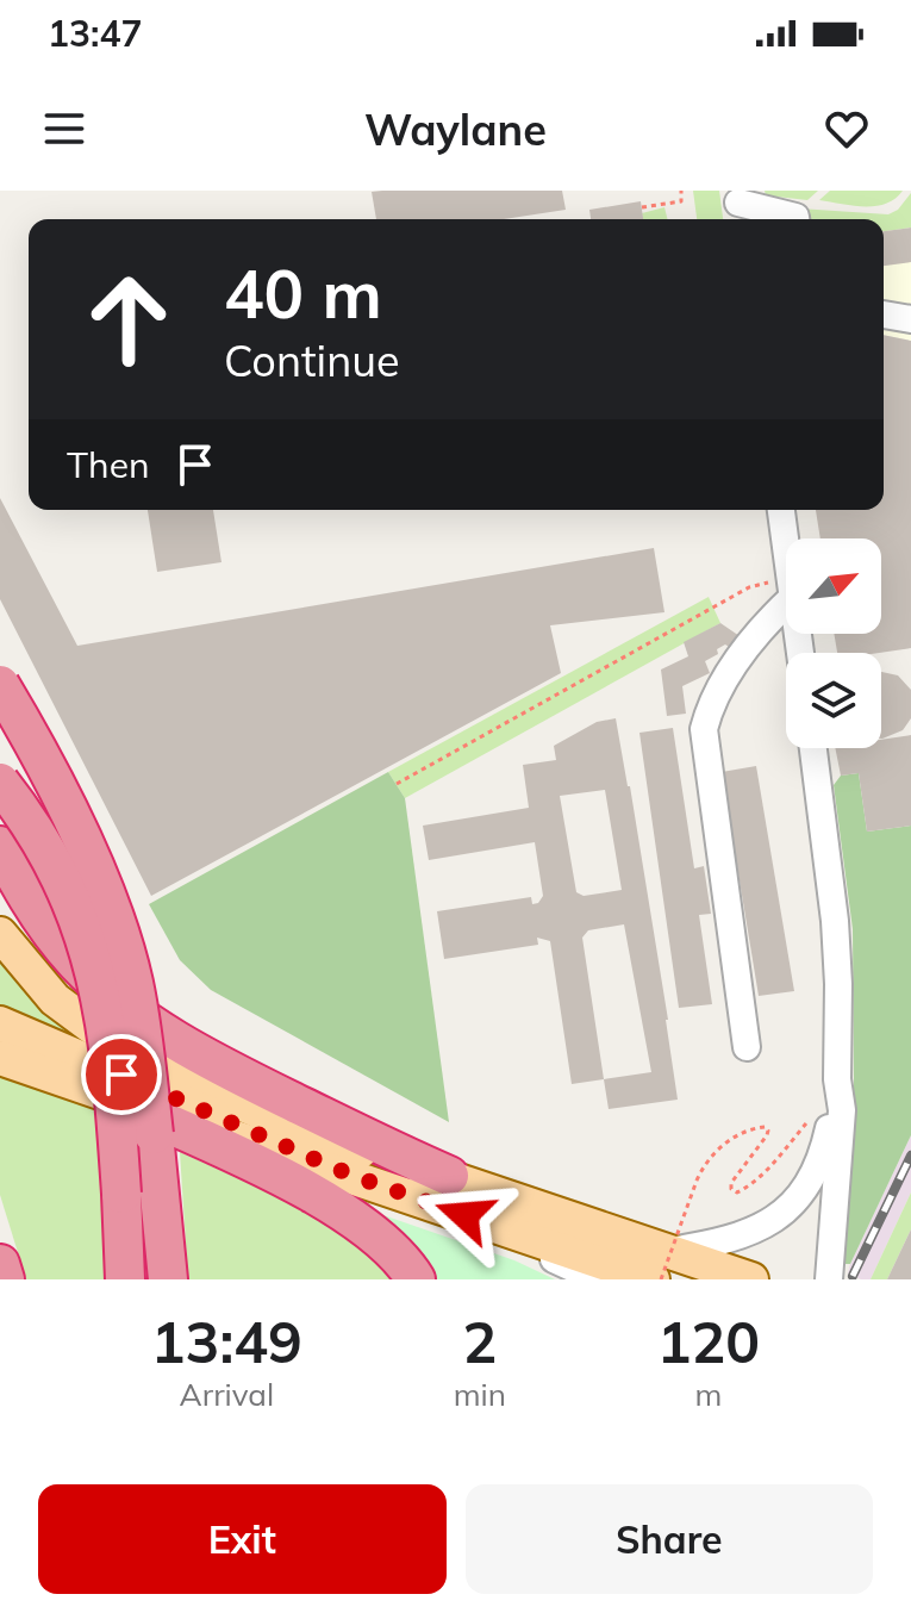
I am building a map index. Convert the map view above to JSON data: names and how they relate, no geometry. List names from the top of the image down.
{
  "north": "top right",
  "page": {
    "status": "13:47",
    "header": "Waylane",
    "turn": ["40 m", "Continue"],
    "then": "Then",
    "eta": [
      "13:49",
      "Arrival",
      "2",
      "min",
      "120",
      "m"
    ],
    "buttons": ["Exit", "Share"]
  }
}
